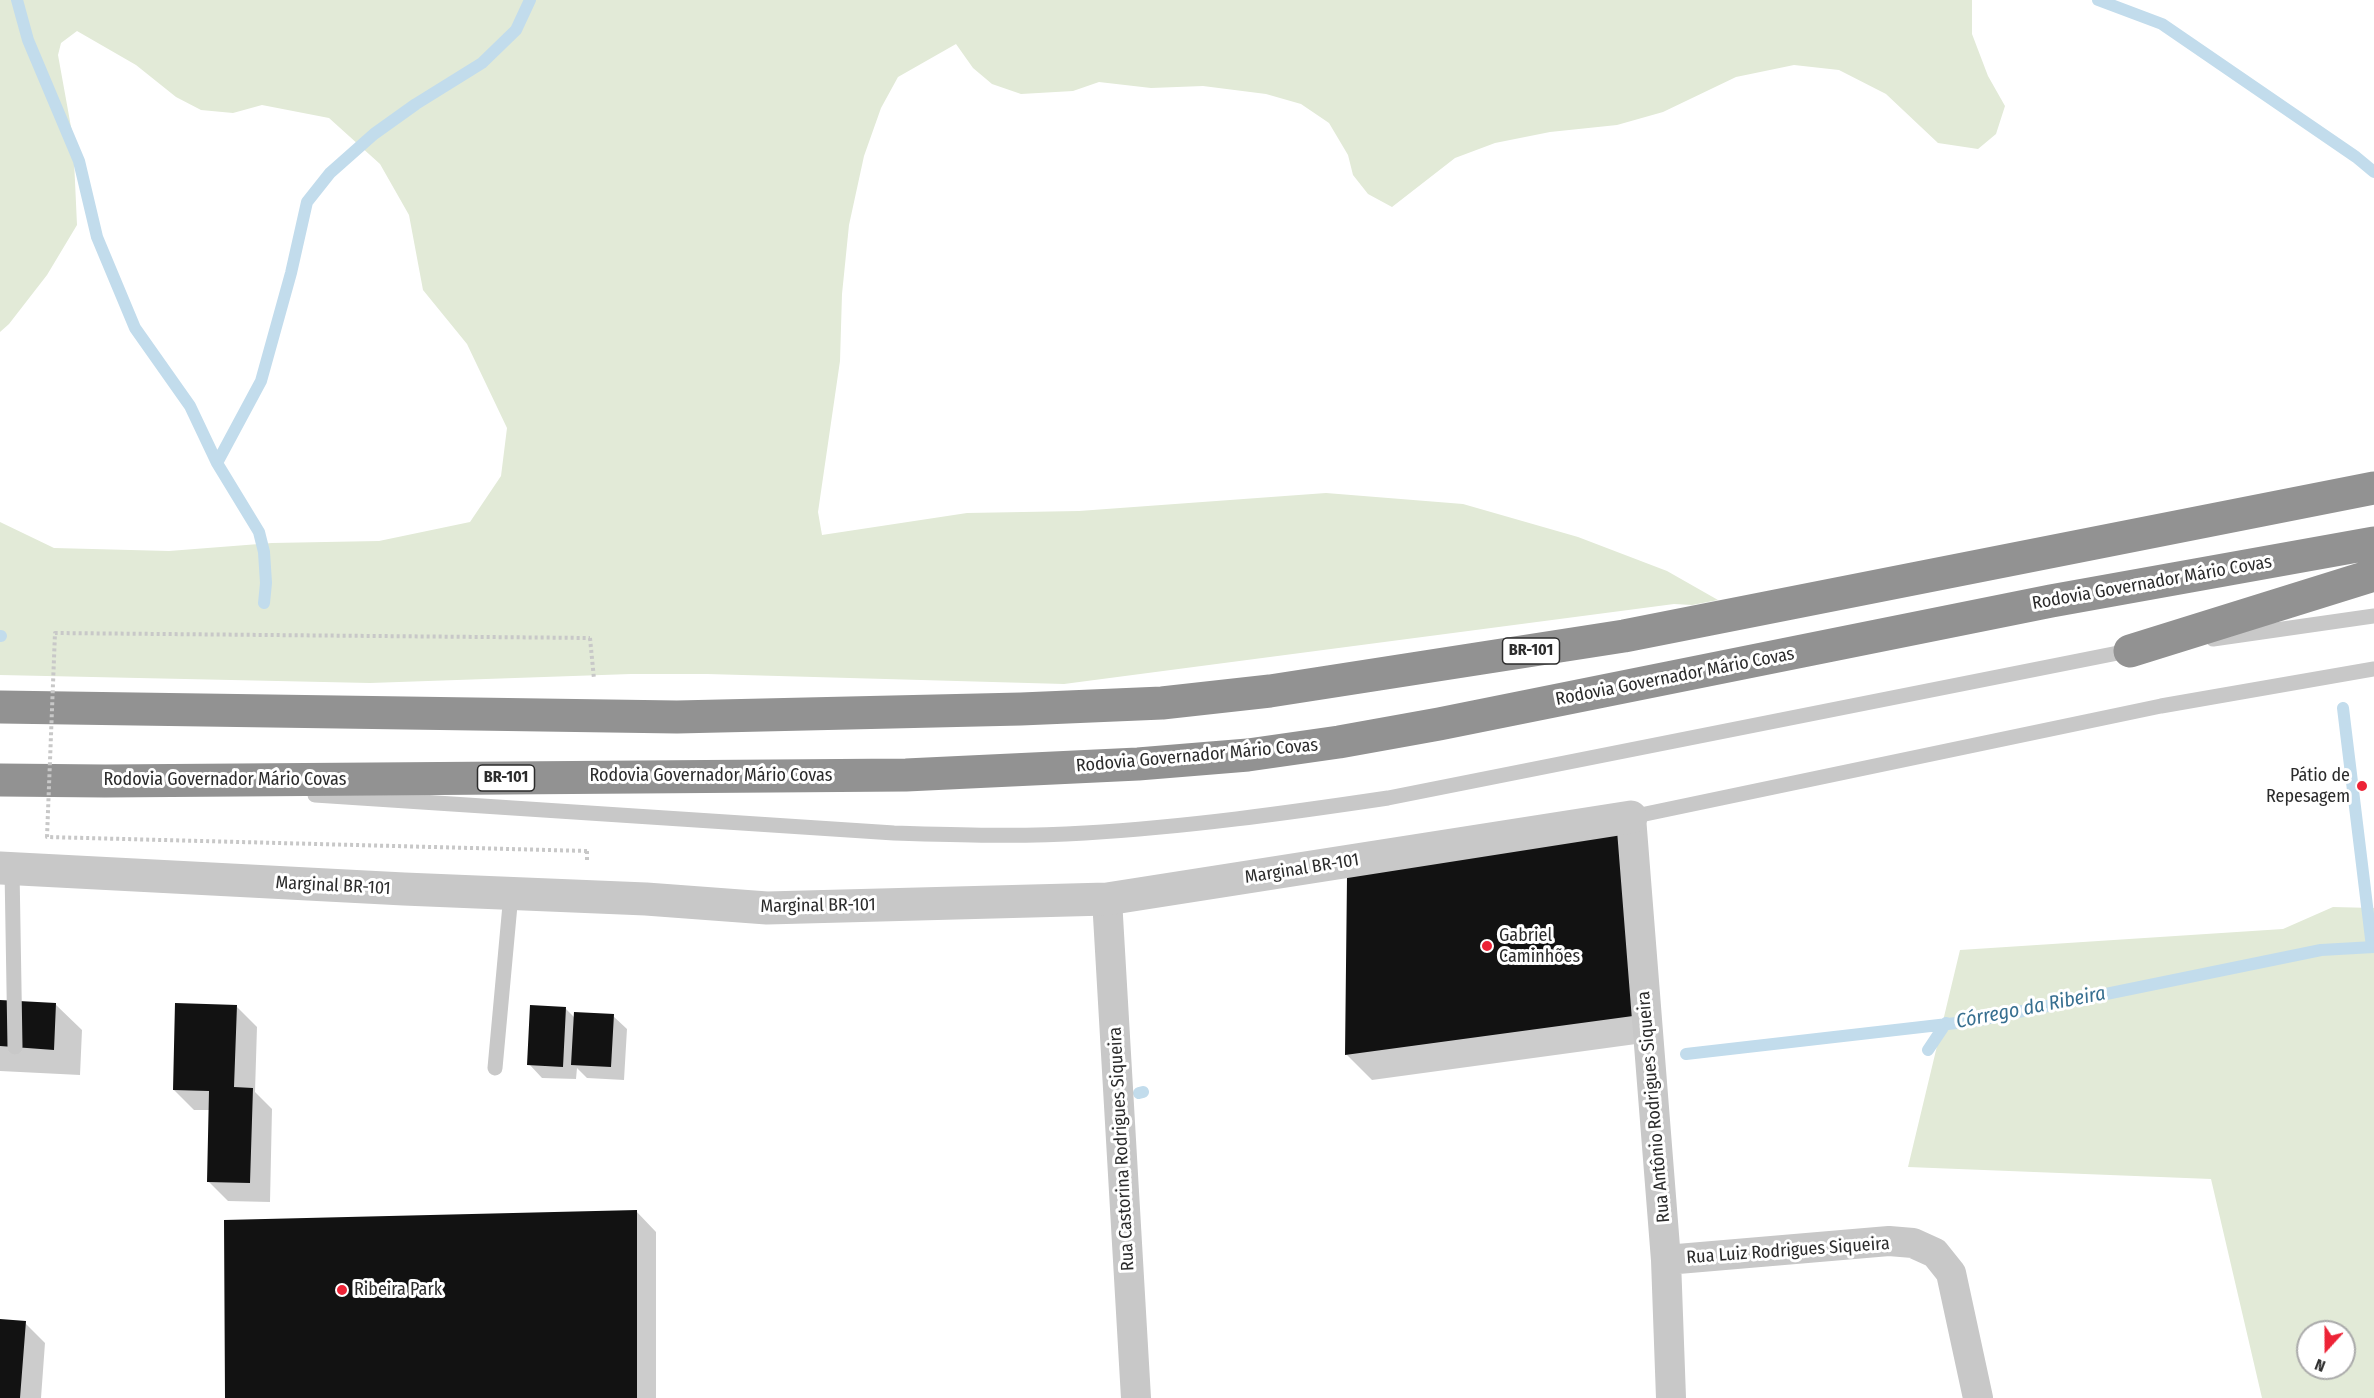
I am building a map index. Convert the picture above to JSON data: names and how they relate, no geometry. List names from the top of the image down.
{
  "streets": {
    "highway": ["Rodovia Governador Mário Covas", "BR-101"],
    "street": [
      "Marginal BR-101",
      "Rua Antônio Rodrigues Siqueira",
      "Rua Castorina Rodrigues Siqueira",
      "Rua Luiz Rodrigues Siqueira"
    ]
  },
  "crossings": [
    ["Marginal BR-101", "Rua Antônio Rodrigues Siqueira"],
    ["Marginal BR-101", "Rua Castorina Rodrigues Siqueira"],
    ["Rua Antônio Rodrigues Siqueira", "Rua Luiz Rodrigues Siqueira"]
  ],
  "water": ["Córrego da Ribeira"],
  "places": ["Pátio de Repesagem", "Gabriel Caminhões", "Ribeira Park"],
  "north": "bottom"
}
